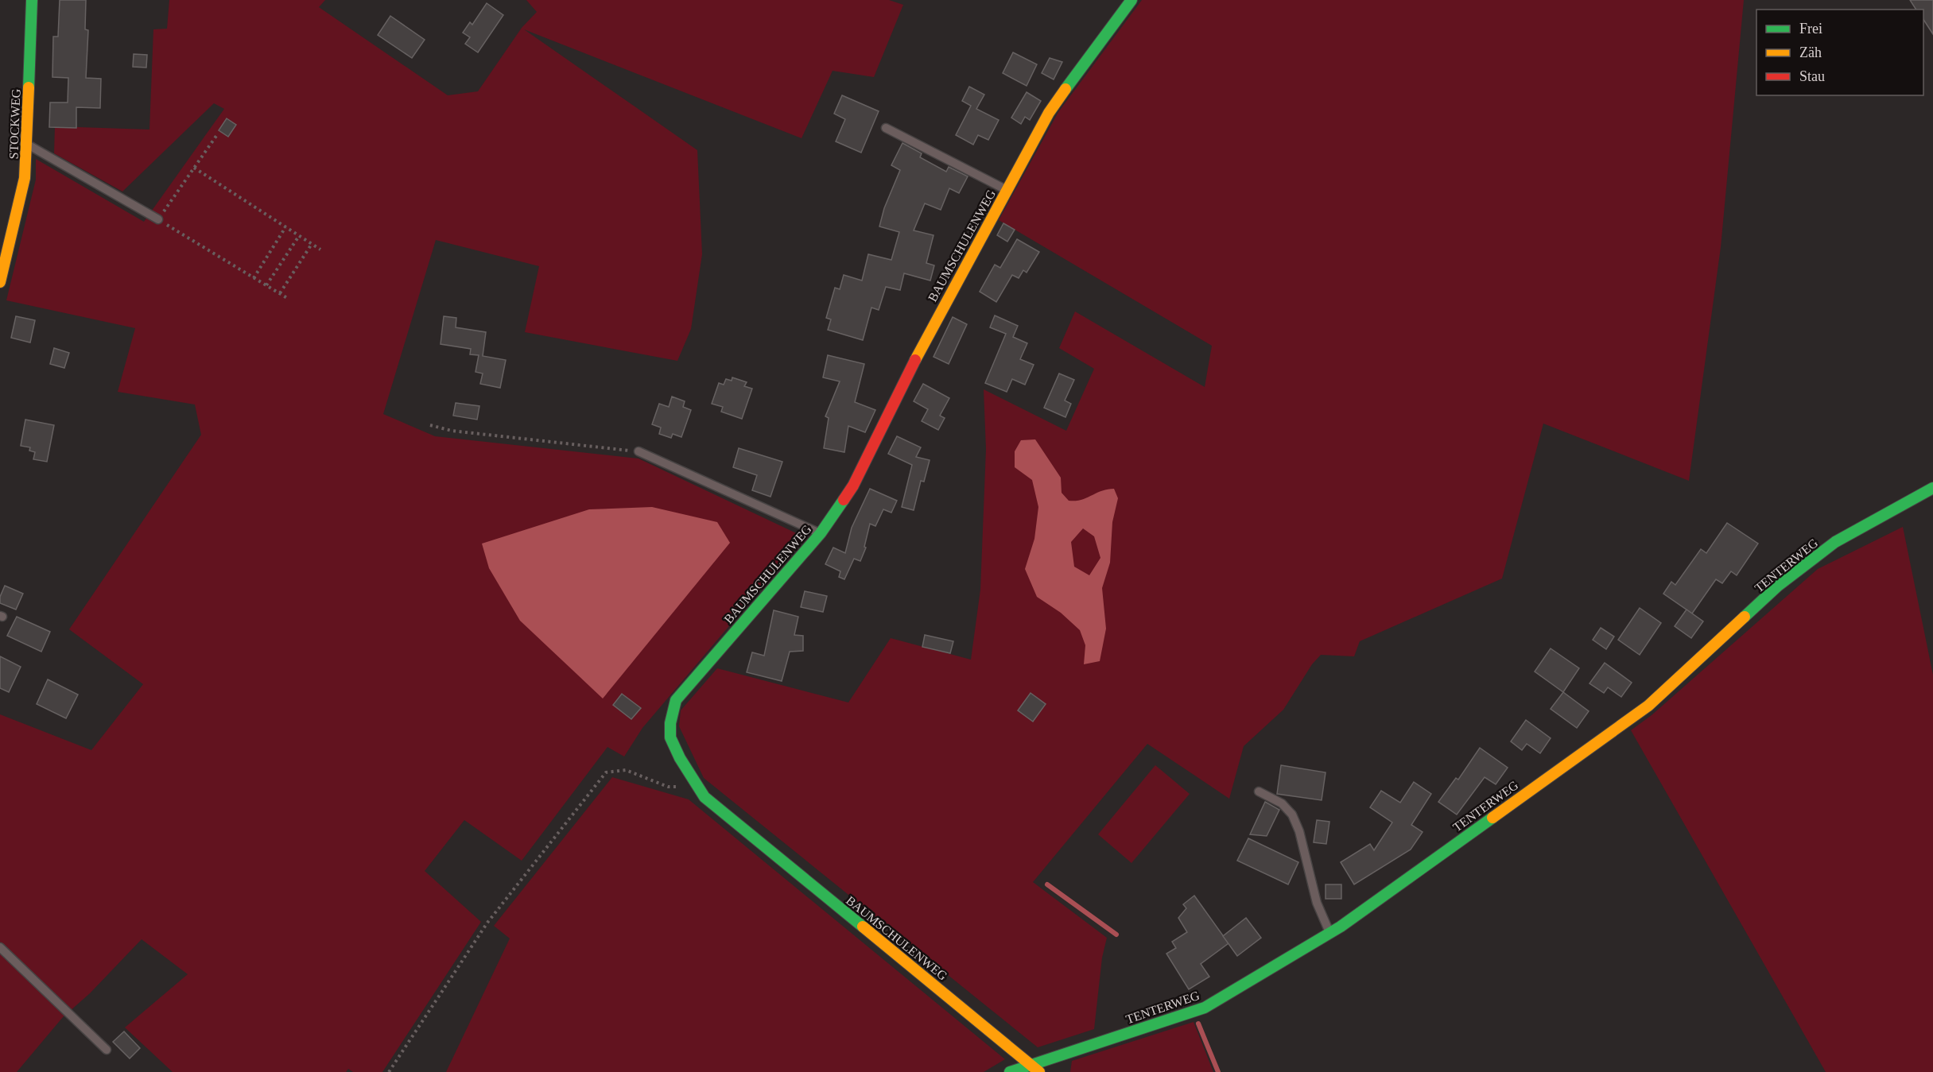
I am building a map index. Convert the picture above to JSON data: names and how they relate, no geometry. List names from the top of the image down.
{
  "streets": {
    "street": ["STOCKWEG", "BAUMSCHULENWEG", "TENTERWEG"]
  },
  "crossings": [
    ["BAUMSCHULENWEG", "TENTERWEG"]
  ],
  "legend": ["Frei", "Zäh", "Stau"]
}
